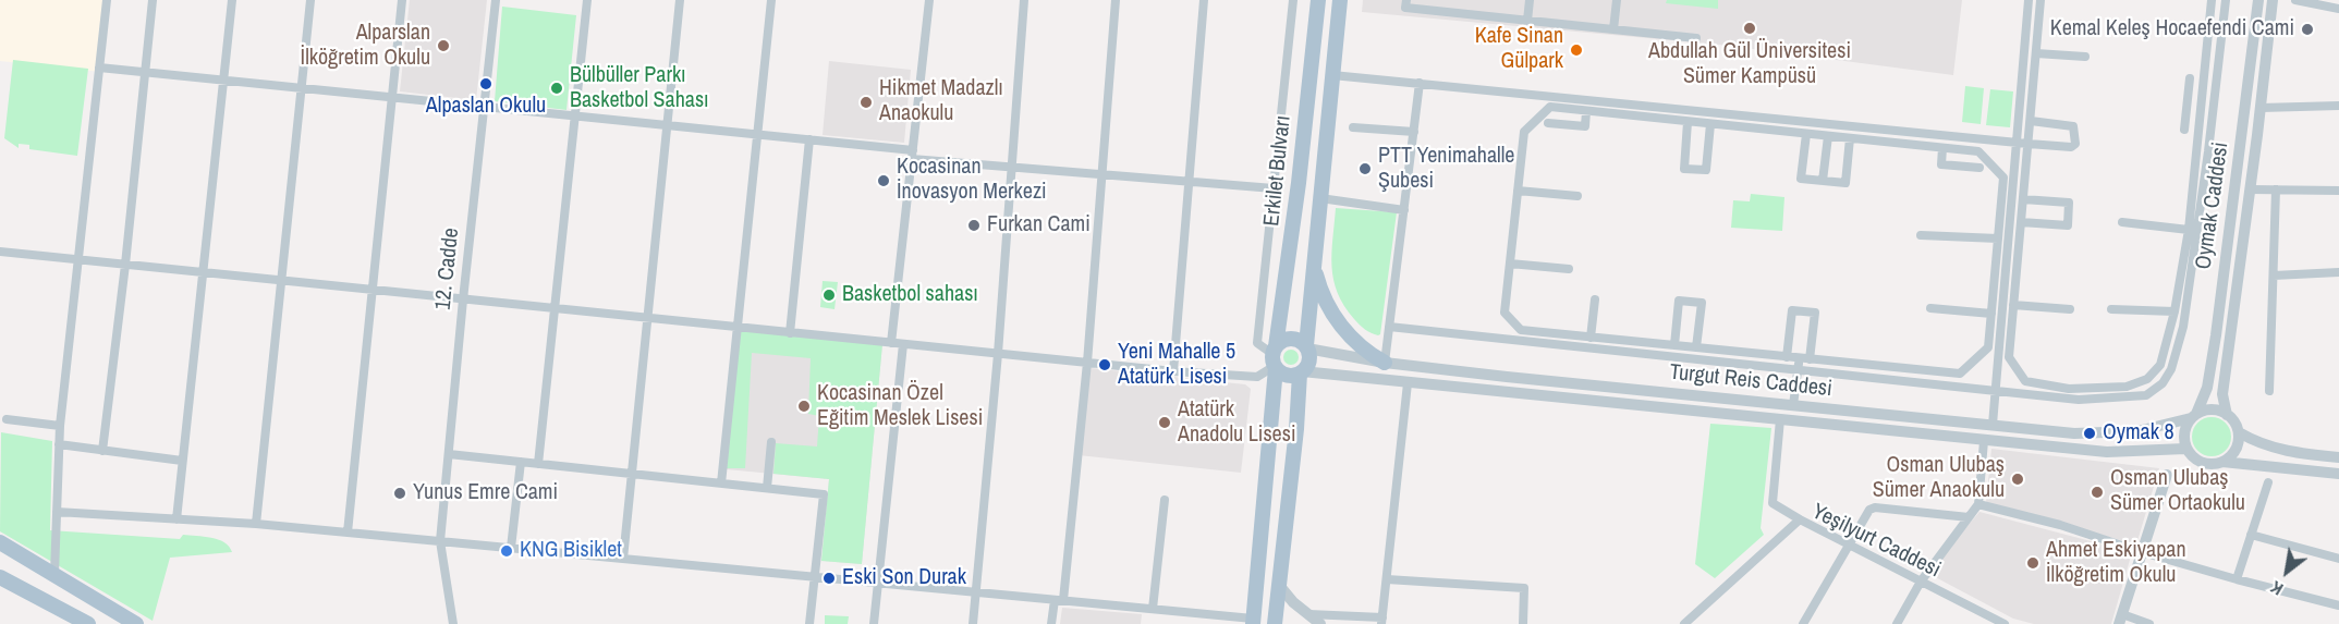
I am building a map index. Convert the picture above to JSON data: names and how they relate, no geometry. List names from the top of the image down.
{
  "streets": {
    "main road": ["Erkilet Bulvarı"],
    "street": [
      "Oymak Caddesi",
      "12. Cadde",
      "Turgut Reis Caddesi",
      "Yeşilyurt Caddesi"
    ]
  },
  "crossings": [
    ["Erkilet Bulvarı", "Turgut Reis Caddesi"],
    ["Oymak Caddesi", "Turgut Reis Caddesi"]
  ],
  "places": [
    "Abdullah Gül Üniversitesi Sümer Kampüsü",
    "Kemal Keleş Hocaefendi Cami",
    "Alparslan İlköğretim Okulu",
    "Kafe Sinan Gülpark",
    "Alpaslan Okulu",
    "Bülbüller Parkı Basketbol Sahası",
    "Hikmet Madazlı Anaokulu",
    "PTT Yenimahalle Şubesi",
    "Kocasinan İnovasyon Merkezi",
    "Furkan Cami",
    "Basketbol sahası",
    "Yeni Mahalle 5 Atatürk Lisesi",
    "Kocasinan Özel Eğitim Meslek Lisesi",
    "Atatürk Anadolu Lisesi",
    "Oymak 8",
    "Osman Ulubaş Sümer Anaokulu",
    "Osman Ulubaş Sümer Ortaokulu",
    "Yunus Emre Cami",
    "KNG Bisiklet",
    "Ahmet Eskiyapan İlköğretim Okulu",
    "Eski Son Durak"
  ],
  "north": "bottom left"
}
